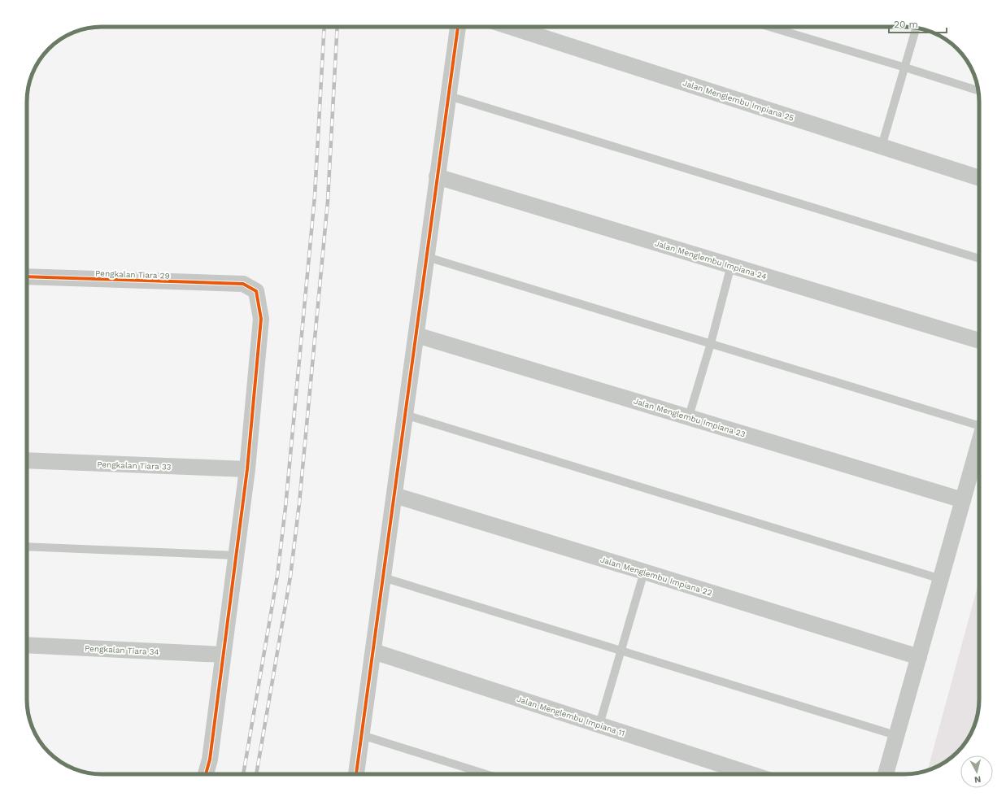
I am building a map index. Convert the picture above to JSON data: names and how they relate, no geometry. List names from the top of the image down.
{
  "streets": {
    "street": [
      "Jalan Menglembu Impiana 25",
      "Jalan Menglembu Impiana 24",
      "Pengkalan Tiara 29",
      "Jalan Menglembu Impiana 23",
      "Pengkalan Tiara 33",
      "Jalan Menglembu Impiana 22",
      "Pengkalan Tiara 34",
      "Jalan Menglembu Impiana 11"
    ]
  },
  "crossings": [
    ["Pengkalan Tiara 29", "Pengkalan Tiara 33"]
  ],
  "scale_bar": "20 m",
  "north": "bottom"
}
